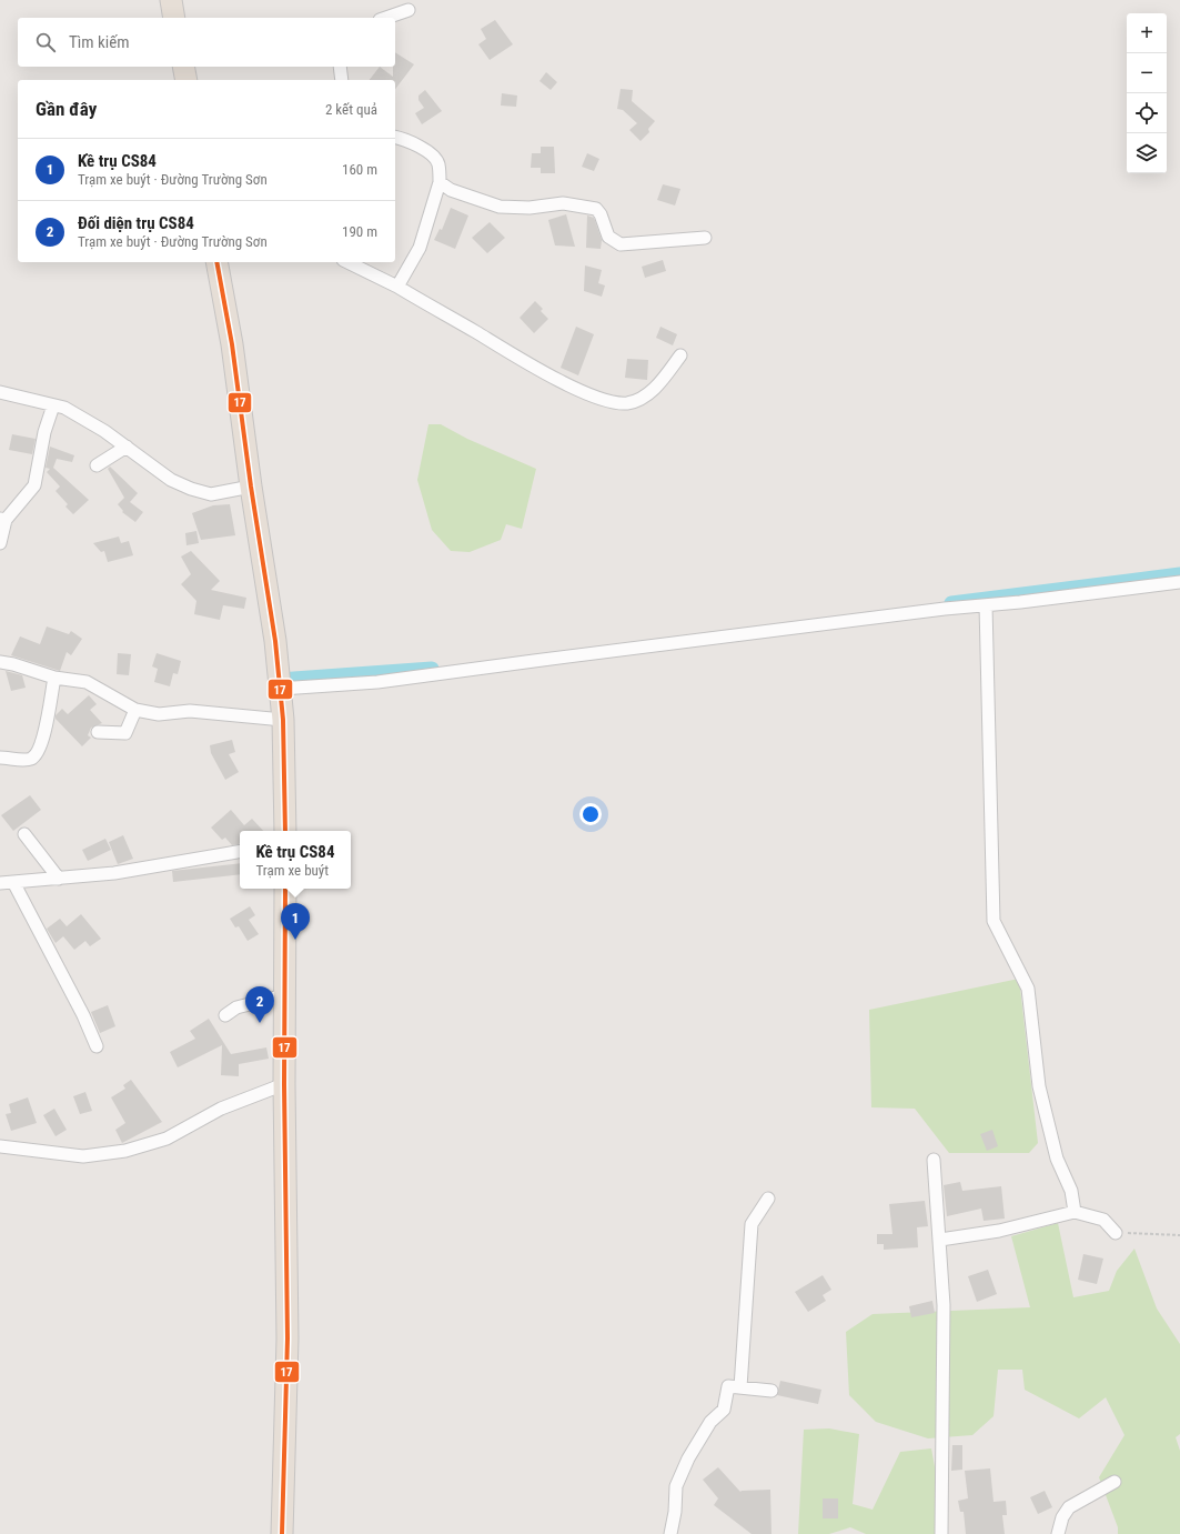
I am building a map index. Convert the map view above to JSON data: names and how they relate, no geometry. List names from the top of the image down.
{
  "lines": ["transit line 17"],
  "page": {
    "map_buttons": ["+", "−"],
    "search": "Tìm kiếm",
    "heading": ["Gần đây", "2 kết quả"],
    "list": [
      {
        "mark": "1",
        "name": "Kề trụ CS84",
        "note": "Trạm xe buýt · Đường Trường Sơn",
        "value": "160 m"
      },
      {
        "mark": "2",
        "name": "Đối diện trụ CS84",
        "note": "Trạm xe buýt · Đường Trường Sơn",
        "value": "190 m"
      }
    ],
    "popup": ["Kề trụ CS84", "Trạm xe buýt"],
    "pins": ["1", "2"]
  }
}
